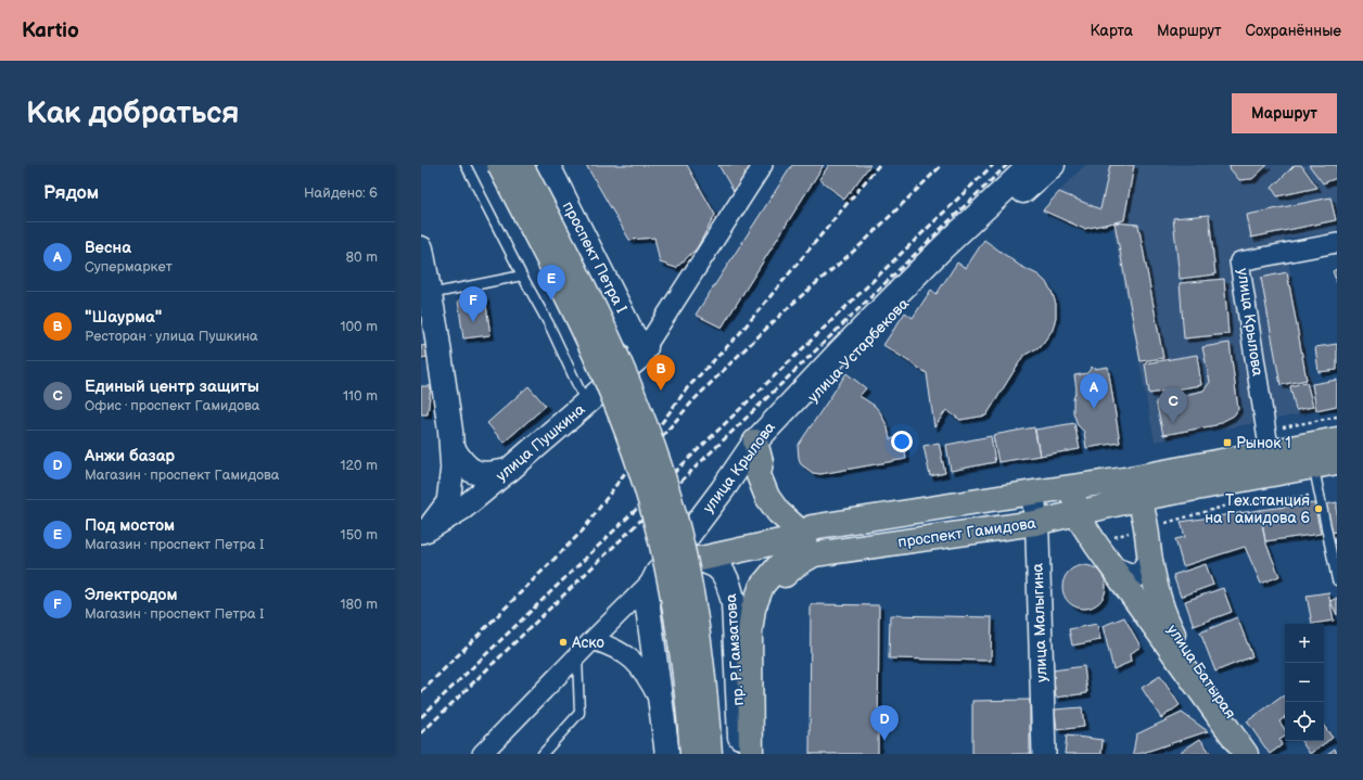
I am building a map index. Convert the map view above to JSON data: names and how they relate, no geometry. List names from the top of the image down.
{
  "streets": {
    "main road": [
      "улица Крылова",
      "улица Устарбекова",
      "улица Пушкина",
      "проспект Гамидова",
      "пр. Р.Гамзатова",
      "улица Батырая"
    ],
    "street": ["проспект Петра I", "улица Малыгина"]
  },
  "crossings": [
    ["проспект Петра I", "улица Пушкина"],
    ["улица Крылова", "улица Устарбекова"],
    ["улица Крылова", "проспект Гамидова"],
    ["улица Устарбекова", "пр. Р.Гамзатова"],
    ["проспект Гамидова", "улица Малыгина"],
    ["проспект Гамидова", "улица Батырая"]
  ],
  "places": {
    "transit": ["Рынок 1"],
    "other": ["Тех.станция на Гамидова 6", "Аско"]
  },
  "page": {
    "header": "Kartio",
    "nav": ["Карта", "Маршрут", "Сохранённые"],
    "buttons": "Маршрут",
    "title": "Как добраться",
    "heading": ["Рядом", "Найдено: 6"],
    "list": [
      {
        "mark": "A",
        "name": "Весна",
        "note": "Супермаркет",
        "value": "80 m"
      },
      {
        "mark": "B",
        "name": "\"Шаурма\"",
        "note": "Ресторан · улица Пушкина",
        "value": "100 m"
      },
      {
        "mark": "C",
        "name": "Единый центр защиты",
        "note": "Офис · проспект Гамидова",
        "value": "110 m"
      },
      {
        "mark": "D",
        "name": "Анжи базар",
        "note": "Магазин · проспект Гамидова",
        "value": "120 m"
      },
      {
        "mark": "E",
        "name": "Под мостом",
        "note": "Магазин · проспект Петра I",
        "value": "150 m"
      },
      {
        "mark": "F",
        "name": "Электродом",
        "note": "Магазин · проспект Петра I",
        "value": "180 m"
      }
    ],
    "pins": [
      "E",
      "F",
      "B",
      "A",
      "C",
      "D"
    ],
    "map_buttons": ["+", "−"]
  }
}
